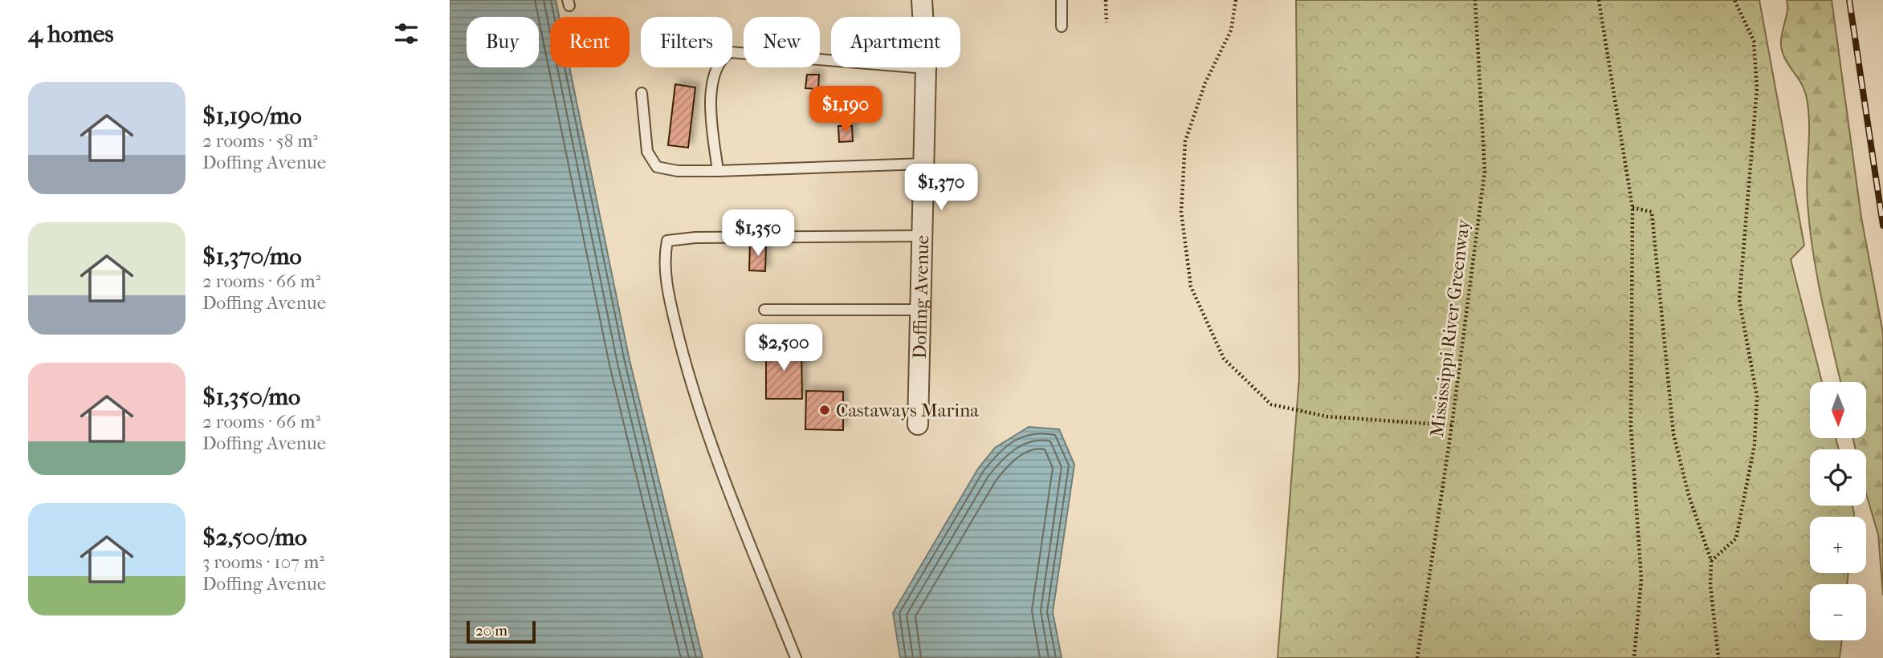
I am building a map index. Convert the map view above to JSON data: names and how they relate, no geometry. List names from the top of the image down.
{
  "streets": {
    "street": ["Doffing Avenue"],
    "path": ["Mississippi River Greenway"]
  },
  "places": ["Castaways Marina"],
  "scale_bar": "20 m",
  "north": "bottom",
  "page": {
    "heading": "4 homes",
    "chip": [
      "Buy",
      "Rent",
      "Filters",
      "New",
      "Apartment"
    ],
    "list": [
      {
        "name": "$1,190/mo",
        "note": "2 rooms · 58 m² · Doffing Avenue"
      },
      {
        "name": "$1,370/mo",
        "note": "2 rooms · 66 m² · Doffing Avenue"
      },
      {
        "name": "$1,350/mo",
        "note": "2 rooms · 66 m² · Doffing Avenue"
      },
      {
        "name": "$2,500/mo",
        "note": "3 rooms · 107 m² · Doffing Avenue"
      }
    ],
    "price": [
      "$1,190",
      "$1,370",
      "$1,350",
      "$2,500"
    ],
    "map_buttons": ["+", "−"],
    "scale": "20 m"
  }
}
